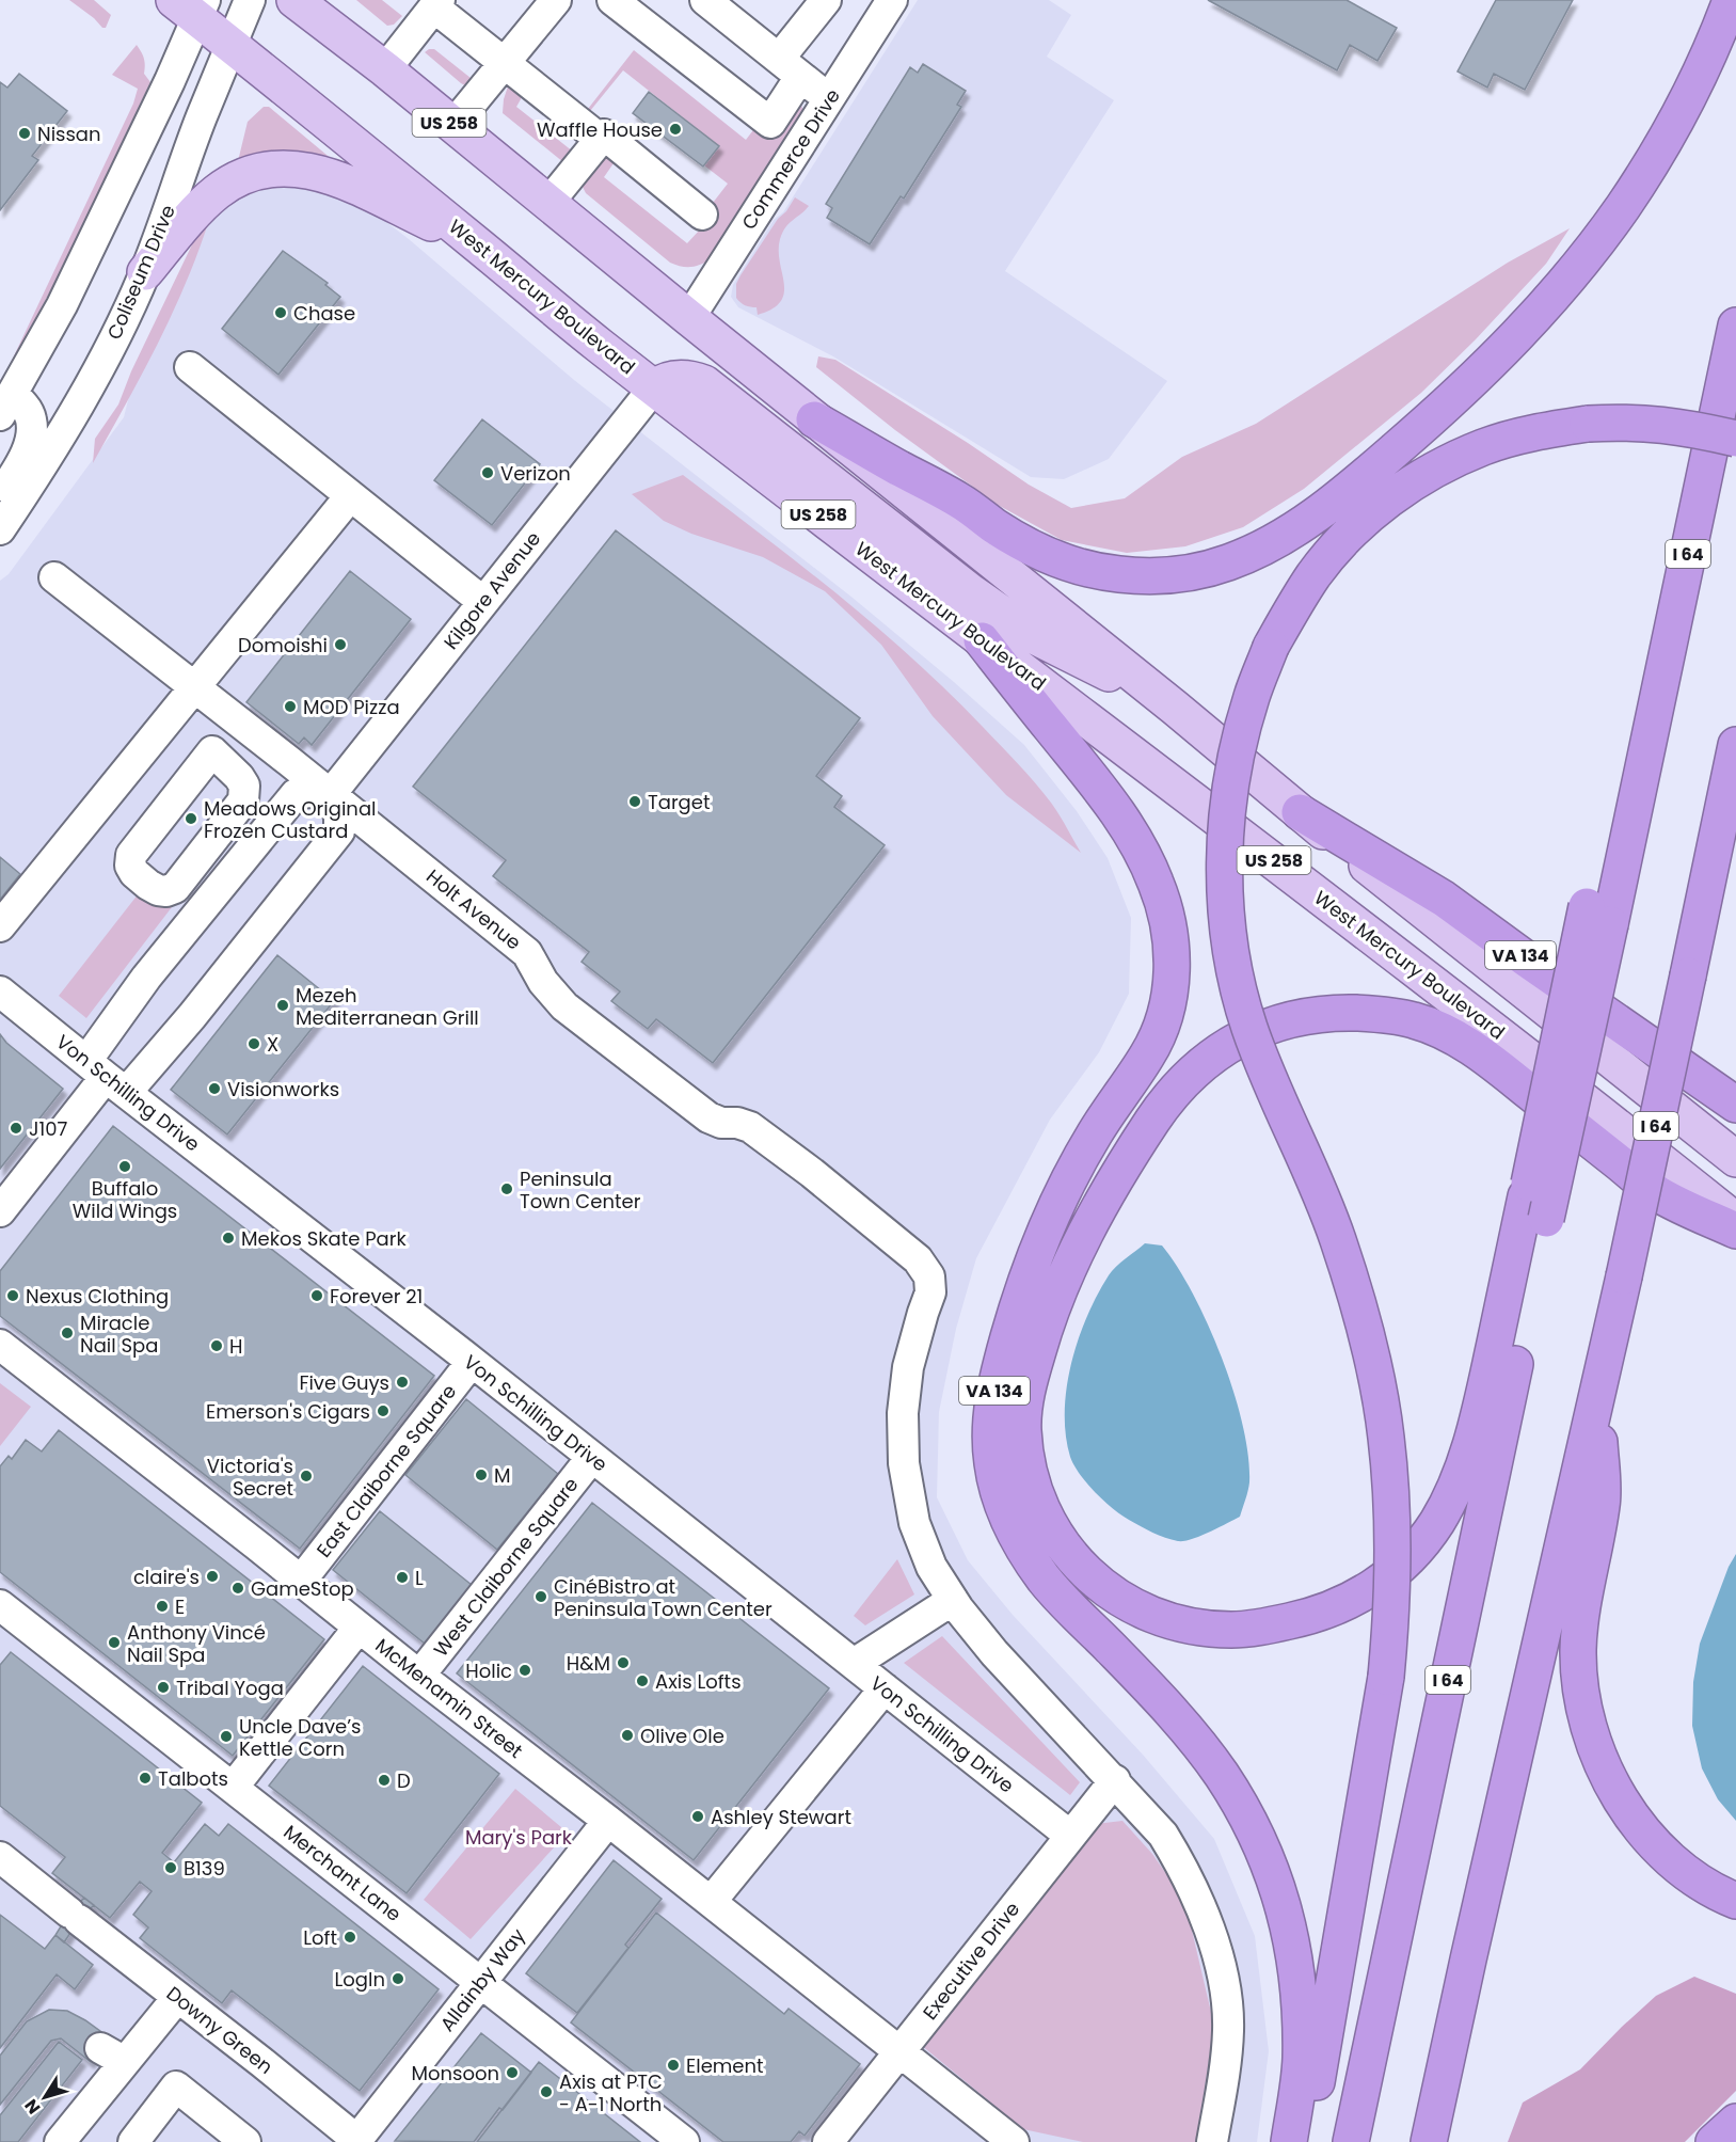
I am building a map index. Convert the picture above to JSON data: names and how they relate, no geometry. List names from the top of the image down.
{
  "streets": {
    "highway": ["I 64", "VA 134"],
    "main road": ["US 258", "West Mercury Boulevard"],
    "street": [
      "Commerce Drive",
      "Coliseum Drive",
      "Kilgore Avenue",
      "Holt Avenue",
      "Von Schilling Drive",
      "East Claiborne Square",
      "West Claiborne Square",
      "McMenamin Street",
      "Merchant Lane",
      "Executive Drive",
      "Allainby Way",
      "Downy Green"
    ]
  },
  "crossings": [
    ["US 258", "Commerce Drive"],
    ["US 258", "VA 134"],
    ["Coliseum Drive", "West Mercury Boulevard"],
    ["West Mercury Boulevard", "Kilgore Avenue"],
    ["West Mercury Boulevard", "VA 134"],
    ["Kilgore Avenue", "Holt Avenue"],
    ["Von Schilling Drive", "East Claiborne Square"],
    ["Von Schilling Drive", "West Claiborne Square"],
    ["Von Schilling Drive", "Executive Drive"],
    ["East Claiborne Square", "McMenamin Street"],
    ["West Claiborne Square", "McMenamin Street"],
    ["McMenamin Street", "Executive Drive"],
    ["McMenamin Street", "Allainby Way"],
    ["Merchant Lane", "Allainby Way"],
    ["Allainby Way", "Downy Green"]
  ],
  "parks": ["Mary's Park"],
  "places": [
    "Waffle House",
    "Nissan",
    "Chase",
    "Verizon",
    "Domoishi",
    "MOD Pizza",
    "Target",
    "Meadows Original Frozen Custard",
    "Mezeh Mediterranean Grill",
    "X",
    "Visionworks",
    "J107",
    "Buffalo Wild Wings",
    "Peninsula Town Center",
    "Mekos Skate Park",
    "Nexus Clothing",
    "Forever 21",
    "Miracle Nail Spa",
    "H",
    "Five Guys",
    "Emerson's Cigars",
    "M",
    "Victoria's Secret",
    "claire's",
    "L",
    "GameStop",
    "CinéBistro at Peninsula Town Center",
    "E",
    "Anthony Vincé Nail Spa",
    "H&M",
    "Holic",
    "Axis Lofts",
    "Tribal Yoga",
    "Olive Ole",
    "Uncle Dave’s Kettle Corn",
    "Talbots",
    "D",
    "Ashley Stewart",
    "B139",
    "Loft",
    "LogIn",
    "Element",
    "Monsoon",
    "Axis at PTC - A-1 North"
  ],
  "north": "bottom left"
}
